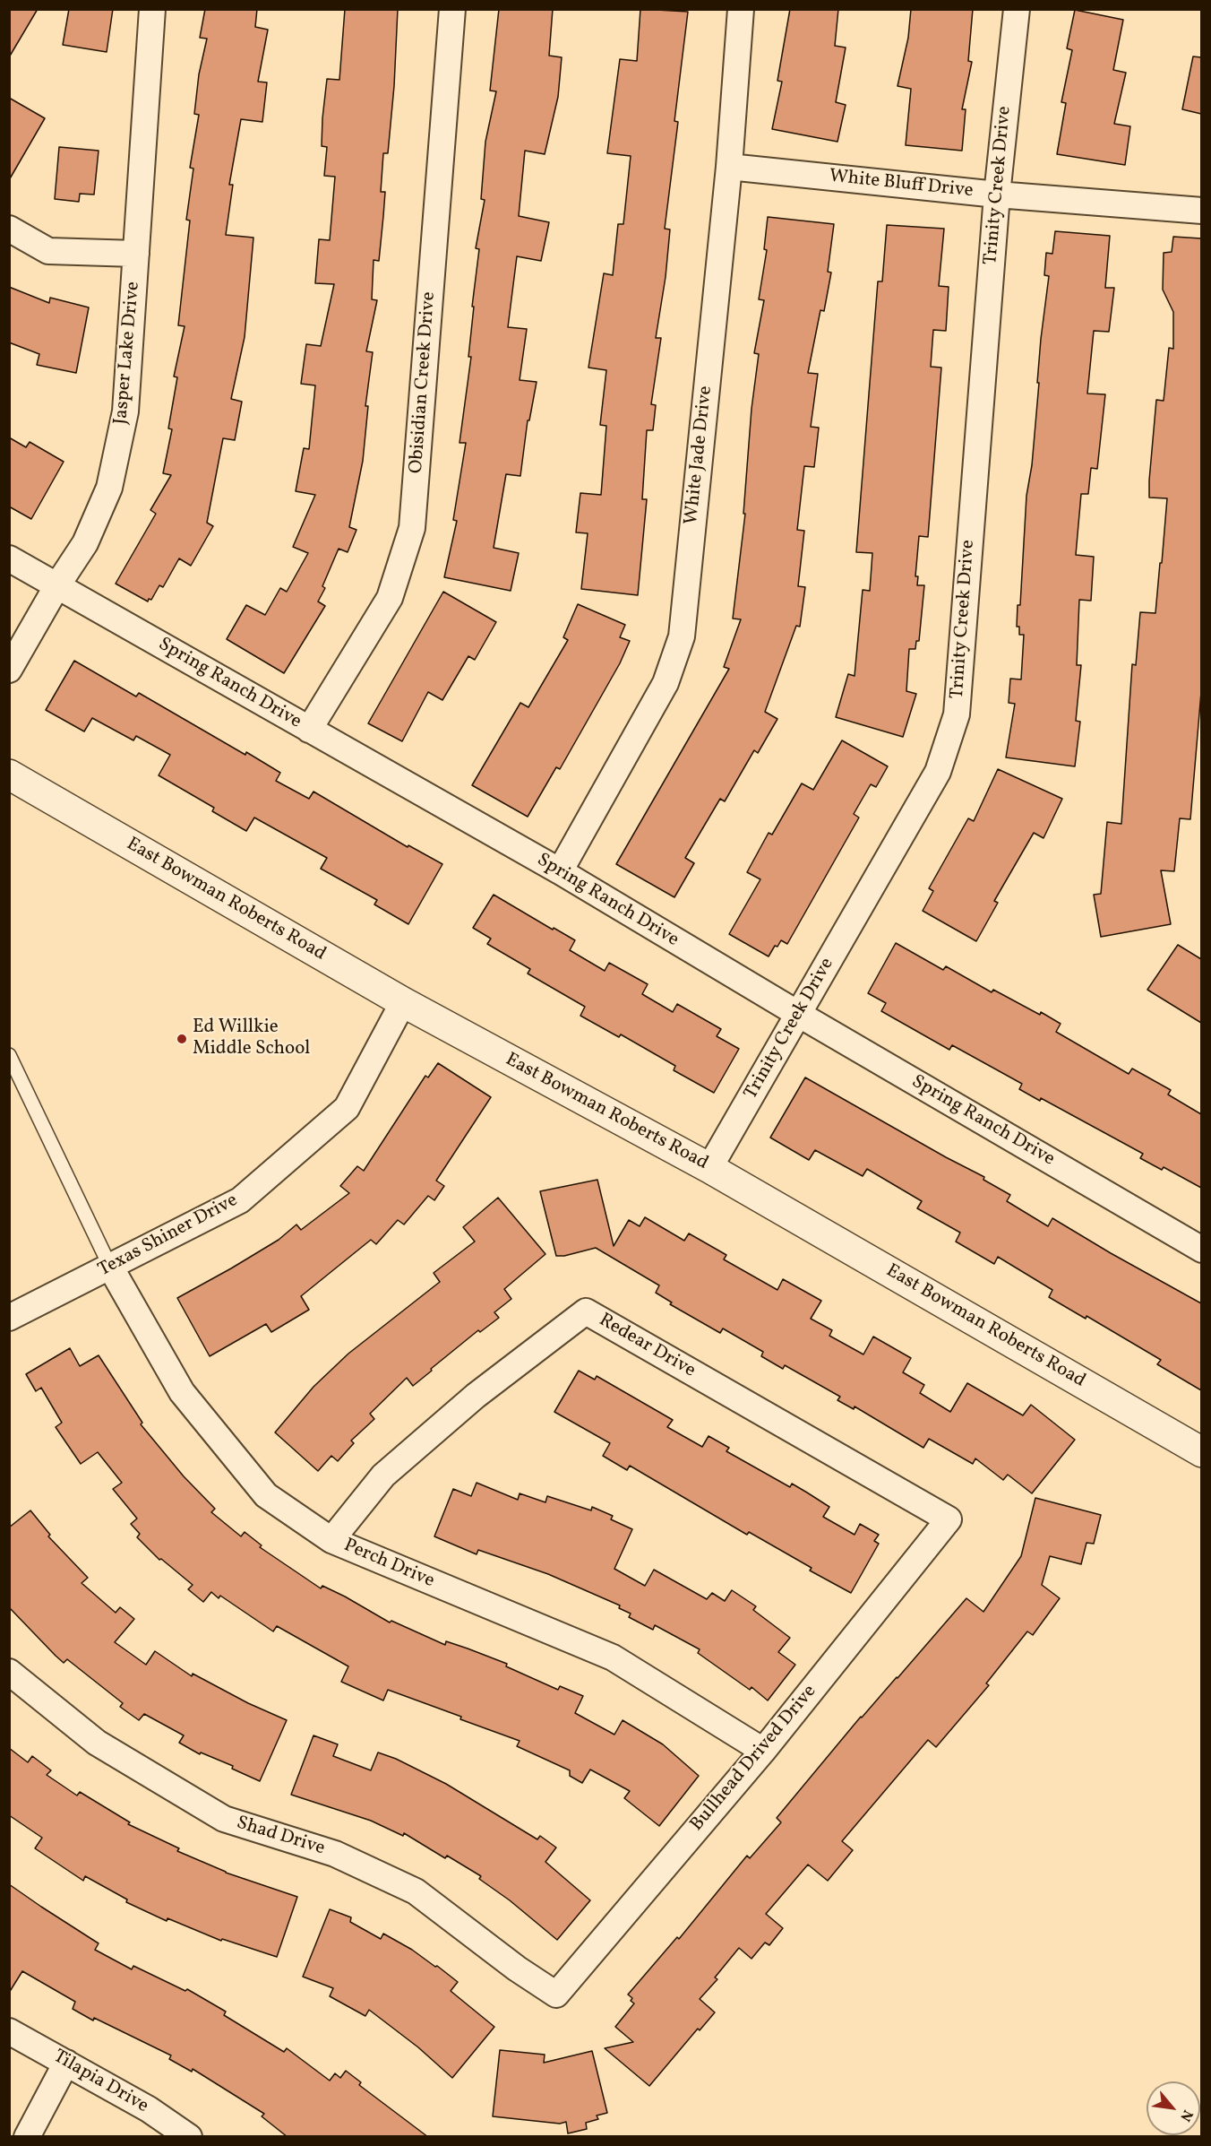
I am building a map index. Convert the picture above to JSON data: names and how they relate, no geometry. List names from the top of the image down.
{
  "streets": {
    "street": [
      "White Bluff Drive",
      "Trinity Creek Drive",
      "Jasper Lake Drive",
      "Obisidian Creek Drive",
      "White Jade Drive",
      "Spring Ranch Drive",
      "East Bowman Roberts Road",
      "Texas Shiner Drive",
      "Redear Drive",
      "Perch Drive",
      "Bullhead Drived Drive",
      "Shad Drive",
      "Tilapia Drive"
    ]
  },
  "crossings": [
    ["White Bluff Drive", "Trinity Creek Drive"],
    ["White Bluff Drive", "White Jade Drive"],
    ["Trinity Creek Drive", "Spring Ranch Drive"],
    ["Trinity Creek Drive", "East Bowman Roberts Road"],
    ["Jasper Lake Drive", "Spring Ranch Drive"],
    ["Obisidian Creek Drive", "Spring Ranch Drive"],
    ["White Jade Drive", "Spring Ranch Drive"],
    ["East Bowman Roberts Road", "Texas Shiner Drive"],
    ["Texas Shiner Drive", "Perch Drive"],
    ["Redear Drive", "Perch Drive"],
    ["Redear Drive", "Bullhead Drived Drive"],
    ["Perch Drive", "Bullhead Drived Drive"],
    ["Bullhead Drived Drive", "Shad Drive"]
  ],
  "places": ["Ed Willkie Middle School"],
  "north": "bottom right"
}
